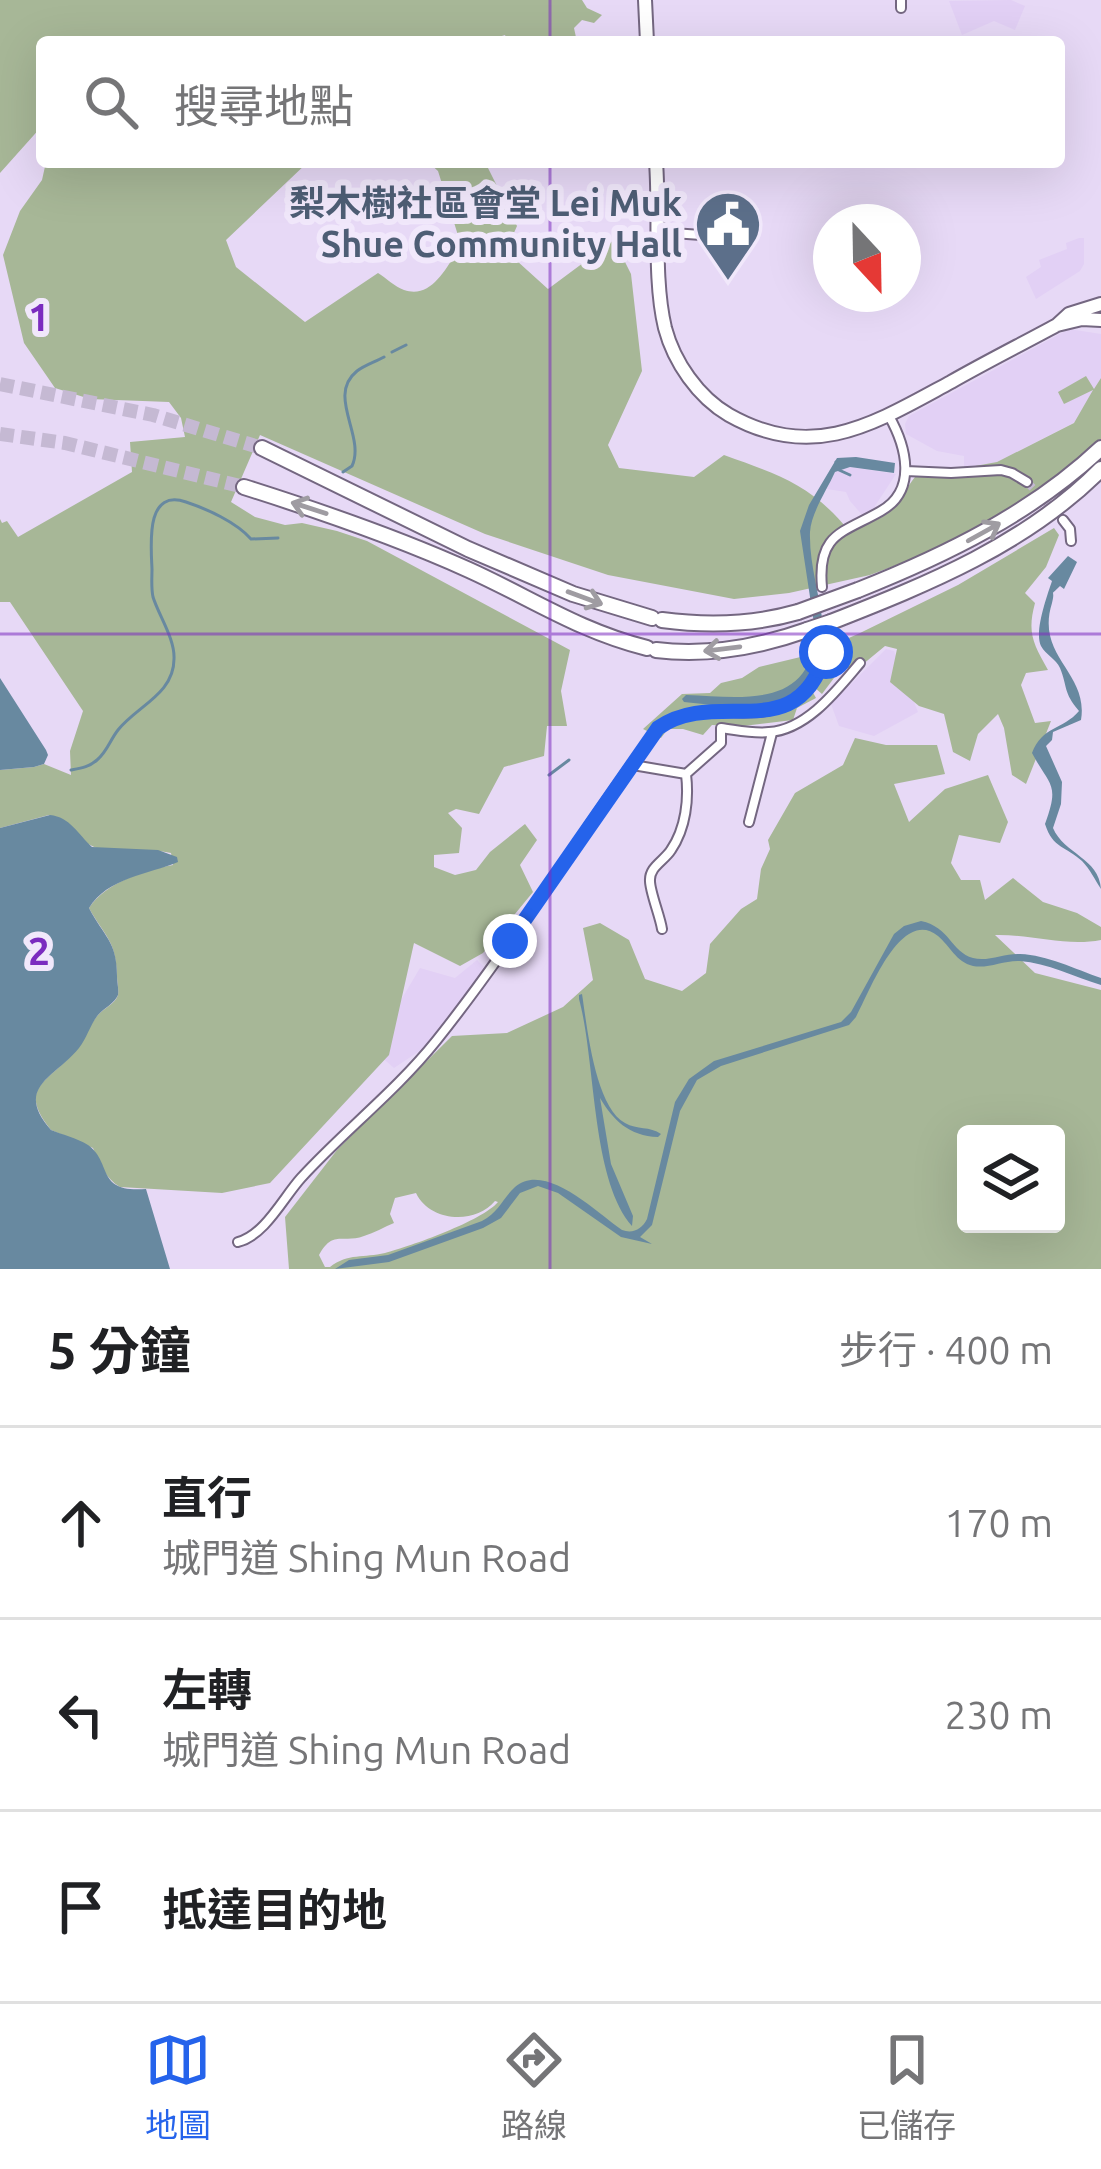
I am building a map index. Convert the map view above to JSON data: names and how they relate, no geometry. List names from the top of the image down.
{
  "places": {
    "public building": ["梨木樹社區會堂 Lei Muk Shue Community Hall"]
  },
  "north": "bottom",
  "page": {
    "search": "搜尋地點",
    "heading": ["5 分鐘", "步行 · 400 m"],
    "list": [
      ["直行", "城門道 Shing Mun Road", "170 m"],
      ["左轉", "城門道 Shing Mun Road", "230 m"],
      "抵達目的地"
    ],
    "nav": ["地圖", "路線", "已儲存"]
  },
  "grid": {
    "rows": ["1", "2"]
  }
}
